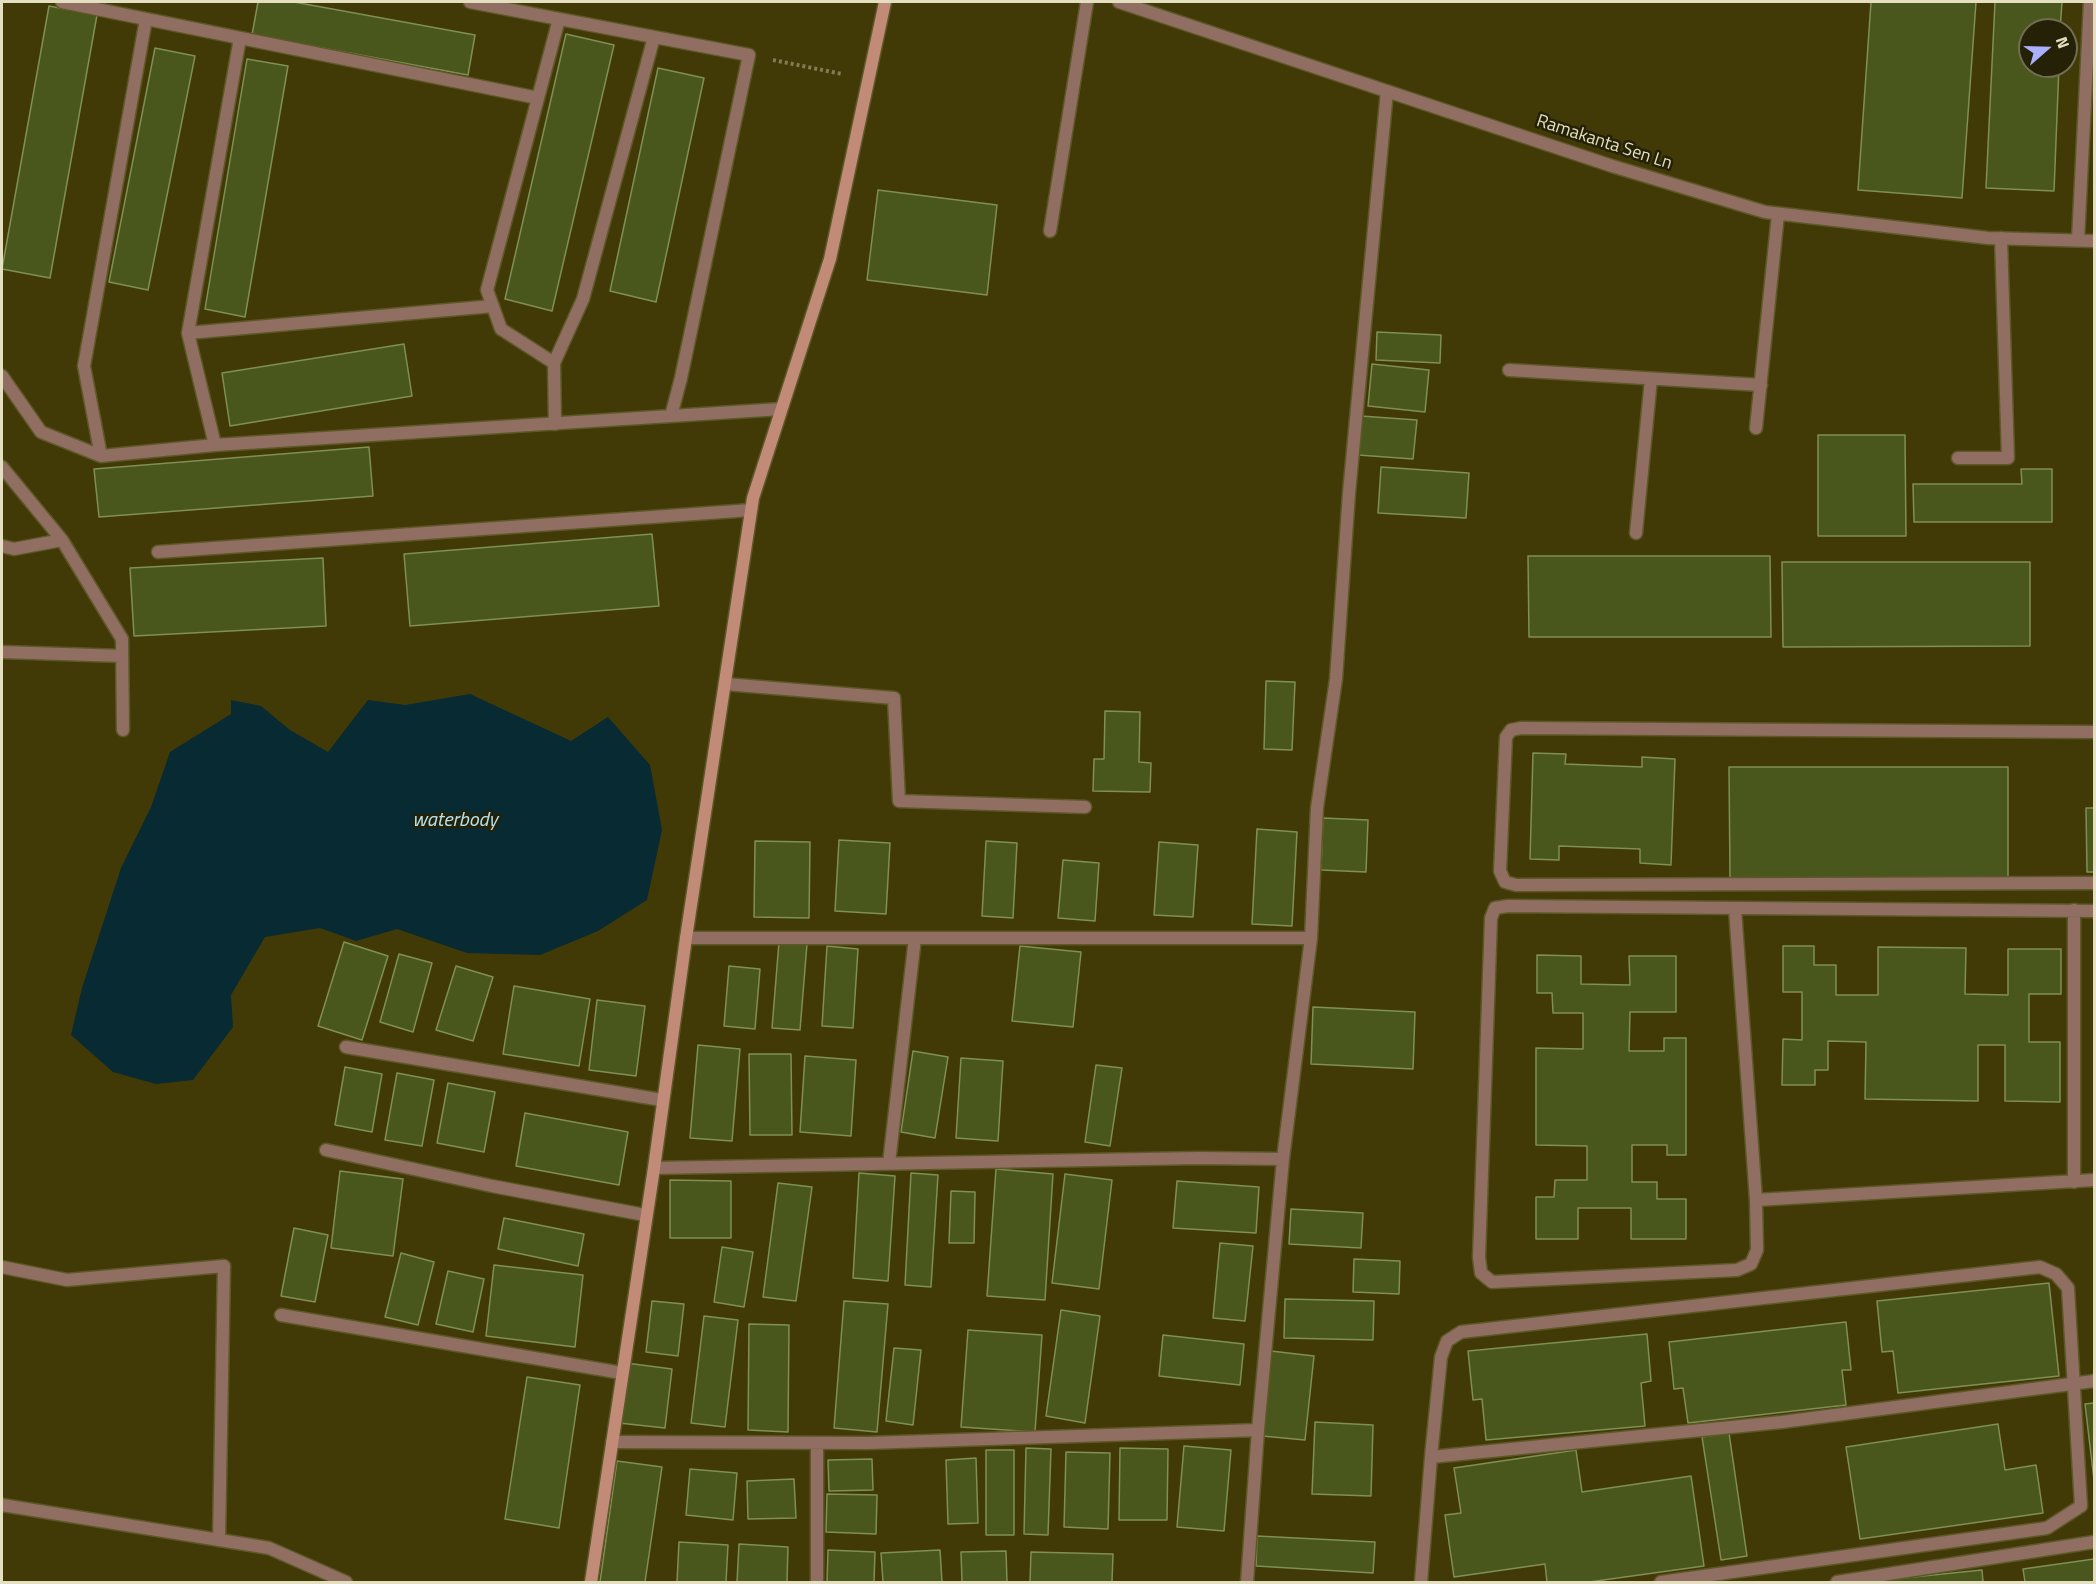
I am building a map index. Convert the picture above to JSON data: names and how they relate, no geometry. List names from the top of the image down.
{
  "streets": {
    "street": ["Ramakanta Sen Ln"]
  },
  "water": ["waterbody"],
  "north": "right"
}
